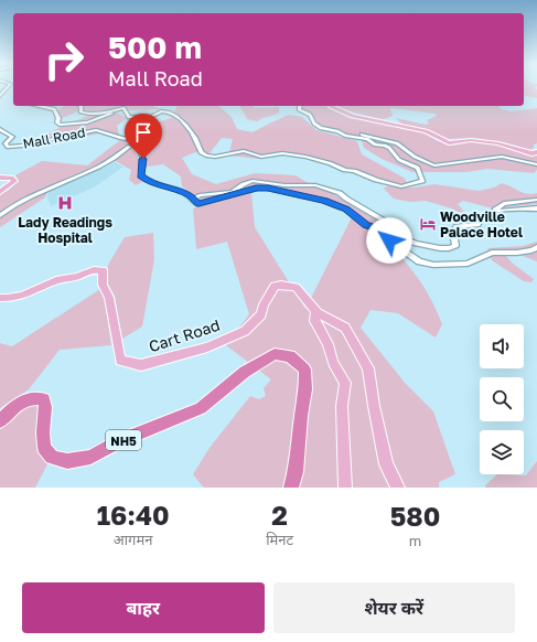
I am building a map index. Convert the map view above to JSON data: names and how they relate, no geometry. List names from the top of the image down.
{
  "streets": {
    "highway": ["NH5"],
    "main road": ["Cart Road"],
    "street": ["Mall Road"]
  },
  "places": {
    "hospital": ["Lady Readings Hospital"],
    "hotel": ["Woodville Palace Hotel"]
  },
  "page": {
    "turn": ["500 m", "Mall Road"],
    "eta": [
      "16:40",
      "आगमन",
      "2",
      "मिनट",
      "580",
      "m"
    ],
    "buttons": ["बाहर", "शेयर करें"]
  }
}
